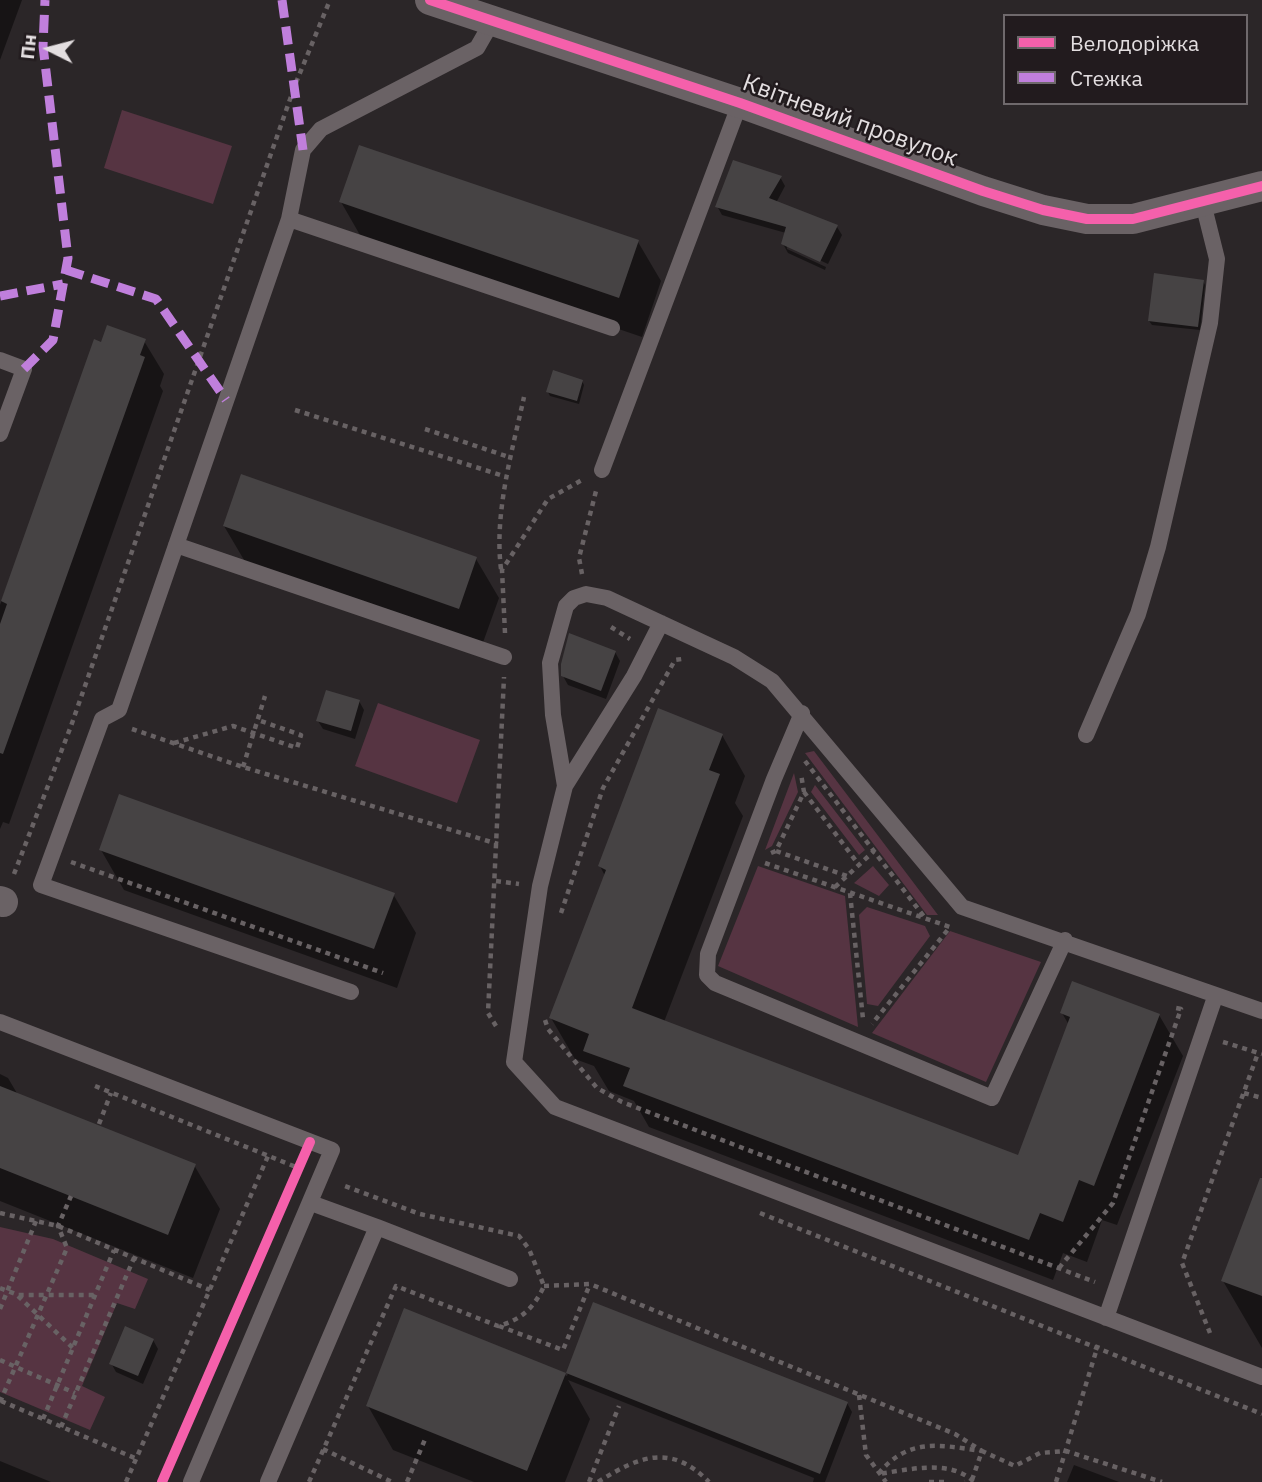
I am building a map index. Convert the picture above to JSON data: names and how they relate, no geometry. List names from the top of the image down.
{
  "streets": {
    "street": ["Квітневий провулок"]
  },
  "legend": ["Велодоріжка", "Стежка"],
  "north": "left"
}
